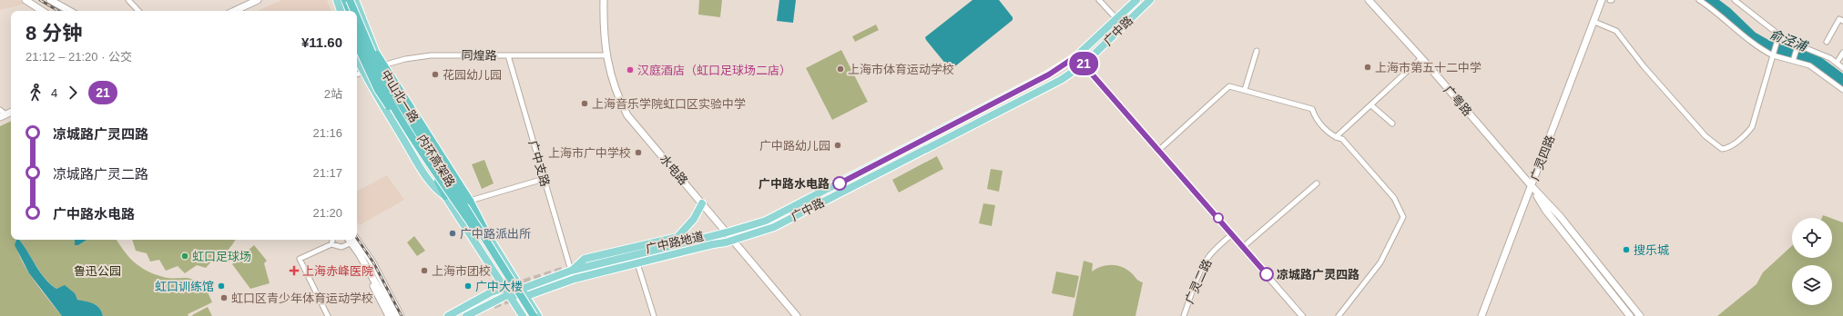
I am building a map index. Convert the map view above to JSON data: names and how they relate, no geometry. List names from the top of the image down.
{
  "streets": {
    "highway": ["内环高架路"],
    "main road": [
      "广中路",
      "中山北一路",
      "广粤路",
      "广灵四路",
      "水电路",
      "广中路地道"
    ],
    "street": ["同煌路", "广中支路", "广灵二路"]
  },
  "crossings": [
    ["广中路", "中山北一路"],
    ["广中路", "广中支路"],
    ["广中路", "水电路"],
    ["广中路", "广中路地道"],
    ["同煌路", "中山北一路"],
    ["同煌路", "广中支路"],
    ["同煌路", "水电路"],
    ["广粤路", "广灵四路"]
  ],
  "water": ["俞泾浦"],
  "parks": ["鲁迅公园"],
  "places": {
    "other": [
      "上海市第五十二中学",
      "上海市体育运动学校",
      "汉庭酒店（虹口足球场二店）",
      "花园幼儿园",
      "上海音乐学院虹口区实验中学",
      "广中路幼儿园",
      "上海市广中学校",
      "广中路水电路",
      "广中路派出所",
      "搜乐城",
      "虹口足球场",
      "上海市团校",
      "凉城路广灵四路",
      "虹口训练馆",
      "广中大楼",
      "虹口区青少年体育运动学校"
    ],
    "health": ["上海赤峰医院"]
  },
  "lines": ["bus line 21"],
  "page": {
    "on_map": "21",
    "heading": ["8 分钟", "21:12 – 21:20 · 公交", "¥11.60"],
    "legs": ["4", "21", "2站"],
    "list": [
      {
        "name": "凉城路广灵四路",
        "value": "21:16"
      },
      {
        "name": "凉城路广灵二路",
        "value": "21:17"
      },
      {
        "name": "广中路水电路",
        "value": "21:20"
      }
    ]
  }
}
